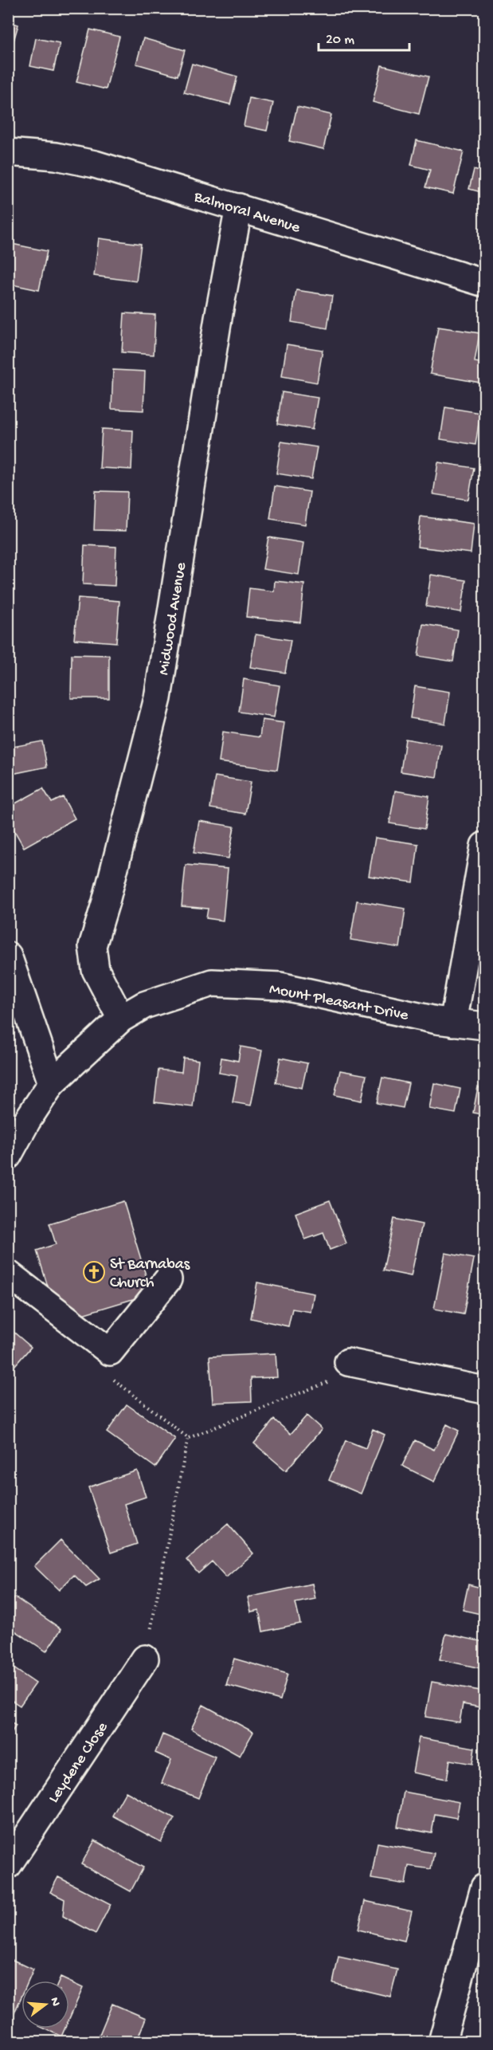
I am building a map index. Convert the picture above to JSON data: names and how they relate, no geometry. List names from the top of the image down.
{
  "streets": {
    "street": [
      "Balmoral Avenue",
      "Midwood Avenue",
      "Mount Pleasant Drive",
      "Leydene Close"
    ]
  },
  "crossings": [
    ["Balmoral Avenue", "Midwood Avenue"],
    ["Midwood Avenue", "Mount Pleasant Drive"]
  ],
  "places": {
    "church": ["St Barnabas Church"]
  },
  "scale_bar": "20 m",
  "north": "right"
}
